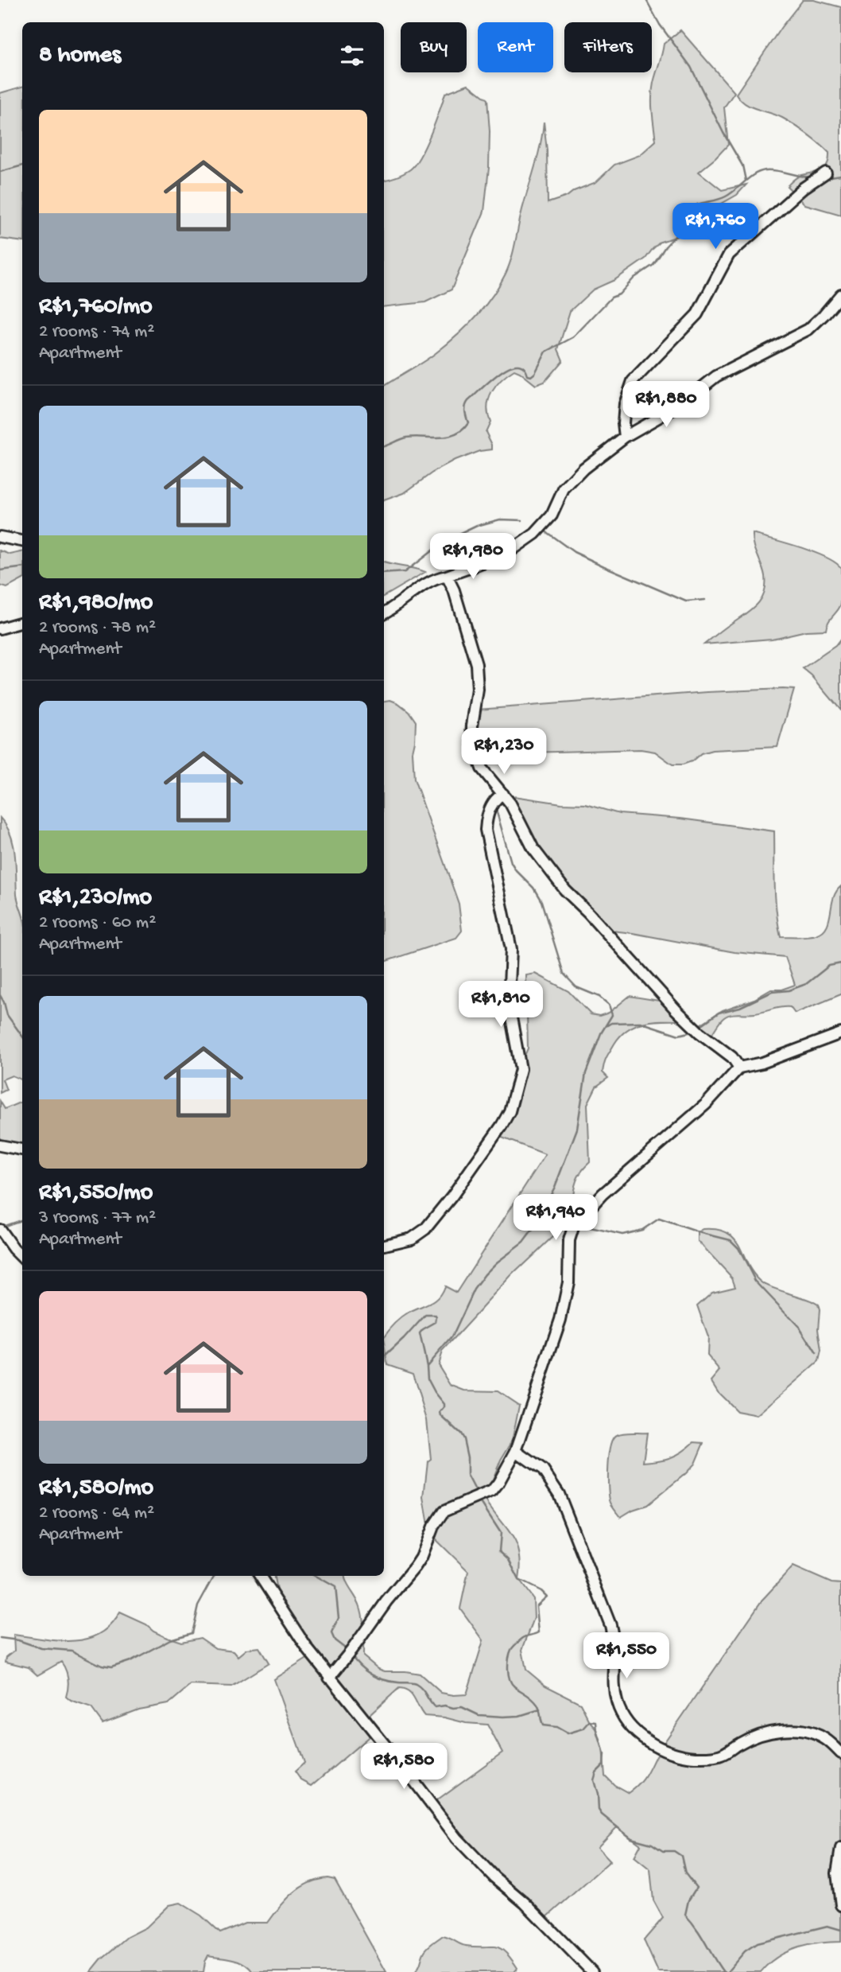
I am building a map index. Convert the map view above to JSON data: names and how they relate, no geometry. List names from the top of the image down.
{
  "page": {
    "chip": ["Buy", "Rent", "Filters"],
    "heading": "8 homes",
    "list": [
      {
        "name": "R$1,760/mo",
        "note": "2 rooms · 74 m² · Apartment"
      },
      {
        "name": "R$1,980/mo",
        "note": "2 rooms · 78 m² · Apartment"
      },
      {
        "name": "R$1,230/mo",
        "note": "2 rooms · 60 m² · Apartment"
      },
      {
        "name": "R$1,550/mo",
        "note": "3 rooms · 77 m² · Apartment"
      },
      {
        "name": "R$1,580/mo",
        "note": "2 rooms · 64 m² · Apartment"
      }
    ],
    "price": [
      "R$1,760",
      "R$1,880",
      "R$1,980",
      "R$1,230",
      "R$1,810",
      "R$1,940",
      "R$1,550",
      "R$1,580"
    ]
  }
}
